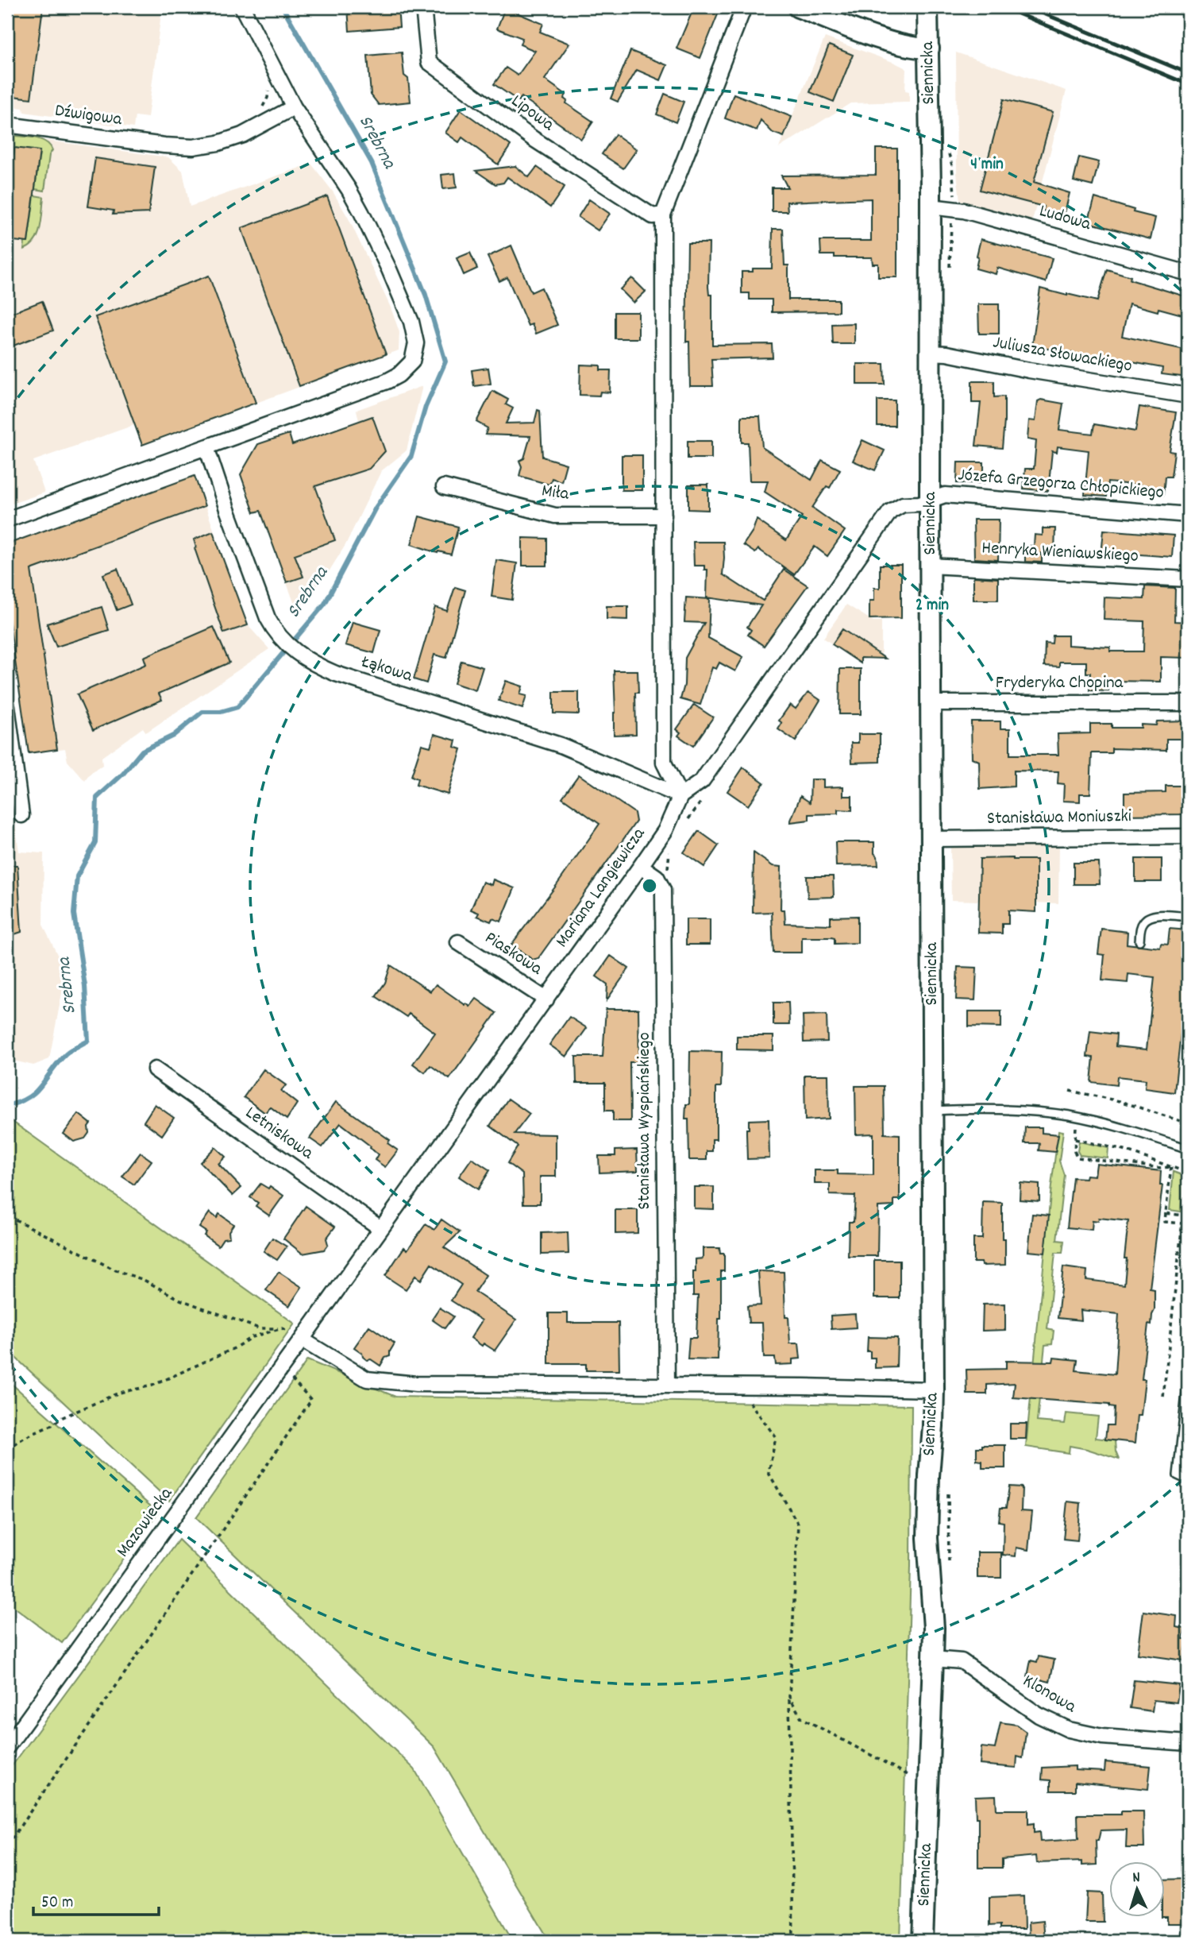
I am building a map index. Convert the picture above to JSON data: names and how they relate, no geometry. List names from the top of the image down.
{
  "streets": {
    "main road": ["Siennicka"],
    "street": [
      "Lipowa",
      "Dźwigowa",
      "Ludowa",
      "Juliusza Słowackiego",
      "Józefa Grzegorza Chłopickiego",
      "Miła",
      "Henryka Wieniawskiego",
      "Łąkowa",
      "Fryderyka Chopina",
      "Stanisława Moniuszki",
      "Mariana Langiewicza",
      "Piaskowa",
      "Stanisława Wyspiańskiego",
      "Letniskowa",
      "Mazowiecka",
      "Klonowa"
    ]
  },
  "crossings": [
    ["Siennicka", "Ludowa"],
    ["Siennicka", "Juliusza Słowackiego"],
    ["Siennicka", "Józefa Grzegorza Chłopickiego"],
    ["Siennicka", "Henryka Wieniawskiego"],
    ["Siennicka", "Fryderyka Chopina"],
    ["Siennicka", "Stanisława Moniuszki"],
    ["Siennicka", "Mariana Langiewicza"],
    ["Siennicka", "Klonowa"],
    ["Józefa Grzegorza Chłopickiego", "Mariana Langiewicza"],
    ["Łąkowa", "Mariana Langiewicza"],
    ["Mariana Langiewicza", "Piaskowa"],
    ["Mariana Langiewicza", "Stanisława Wyspiańskiego"],
    ["Mariana Langiewicza", "Letniskowa"],
    ["Mariana Langiewicza", "Mazowiecka"]
  ],
  "water": ["Srebrna"],
  "scale_bar": "50 m",
  "north": "top",
  "rings": ["4 min", "2 min"]
}
